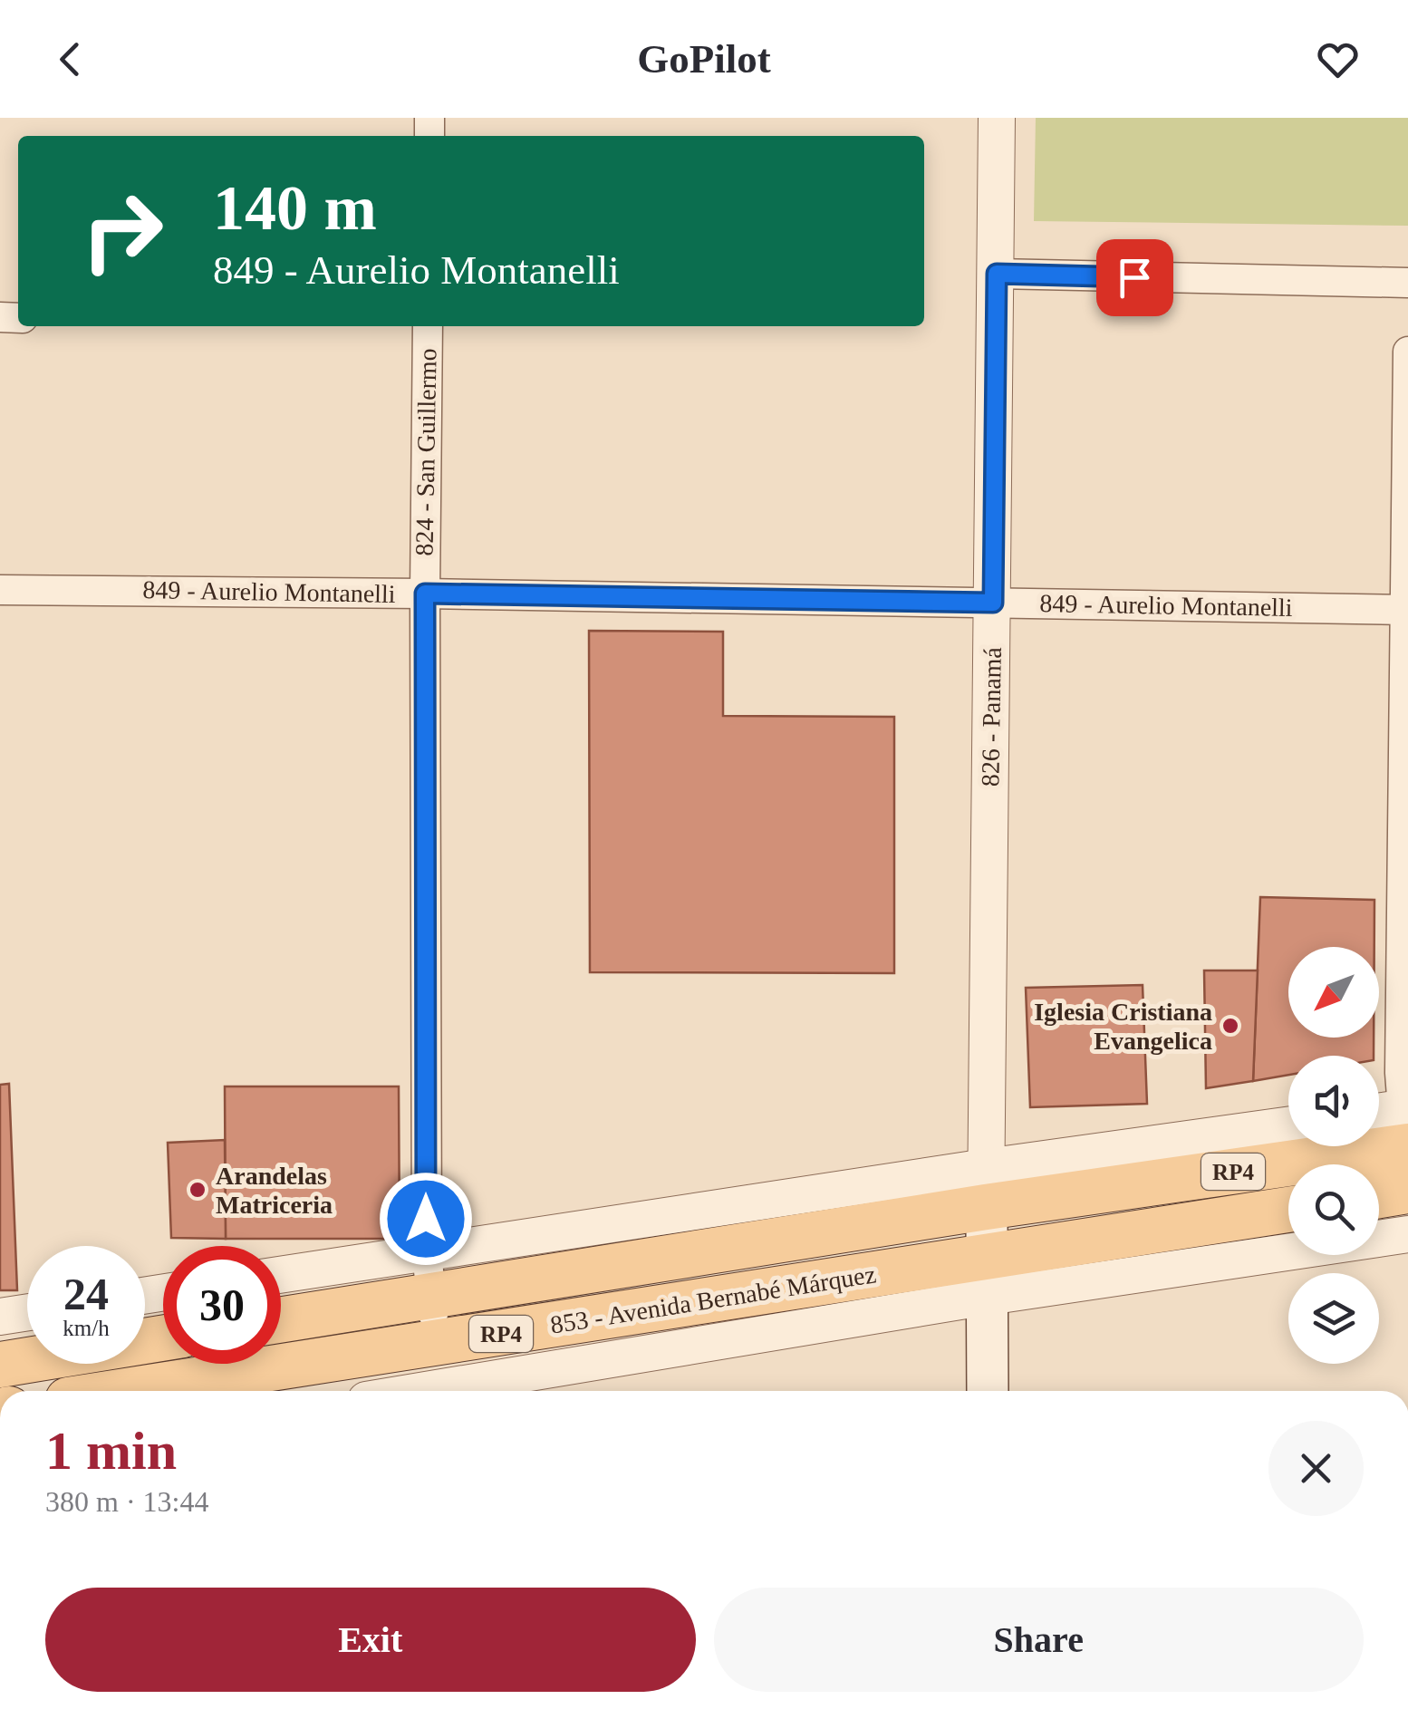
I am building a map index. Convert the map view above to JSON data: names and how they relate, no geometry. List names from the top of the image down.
{
  "streets": {
    "main road": ["RP4", "853 - Avenida Bernabé Márquez"],
    "street": ["824 - San Guillermo", "849 - Aurelio Montanelli", "826 - Panamá"]
  },
  "crossings": [
    ["824 - San Guillermo", "849 - Aurelio Montanelli"],
    ["824 - San Guillermo", "853 - Avenida Bernabé Márquez"],
    ["849 - Aurelio Montanelli", "826 - Panamá"],
    ["826 - Panamá", "853 - Avenida Bernabé Márquez"]
  ],
  "places": ["Iglesia Cristiana Evangelica", "Arandelas Matriceria"],
  "north": "bottom left",
  "page": {
    "header": "GoPilot",
    "turn": ["140 m", "849 - Aurelio Montanelli"],
    "speed": "24 km/h",
    "limit": "30",
    "heading": ["1 min", "380 m · 13:44"],
    "buttons": ["Exit", "Share"]
  }
}
